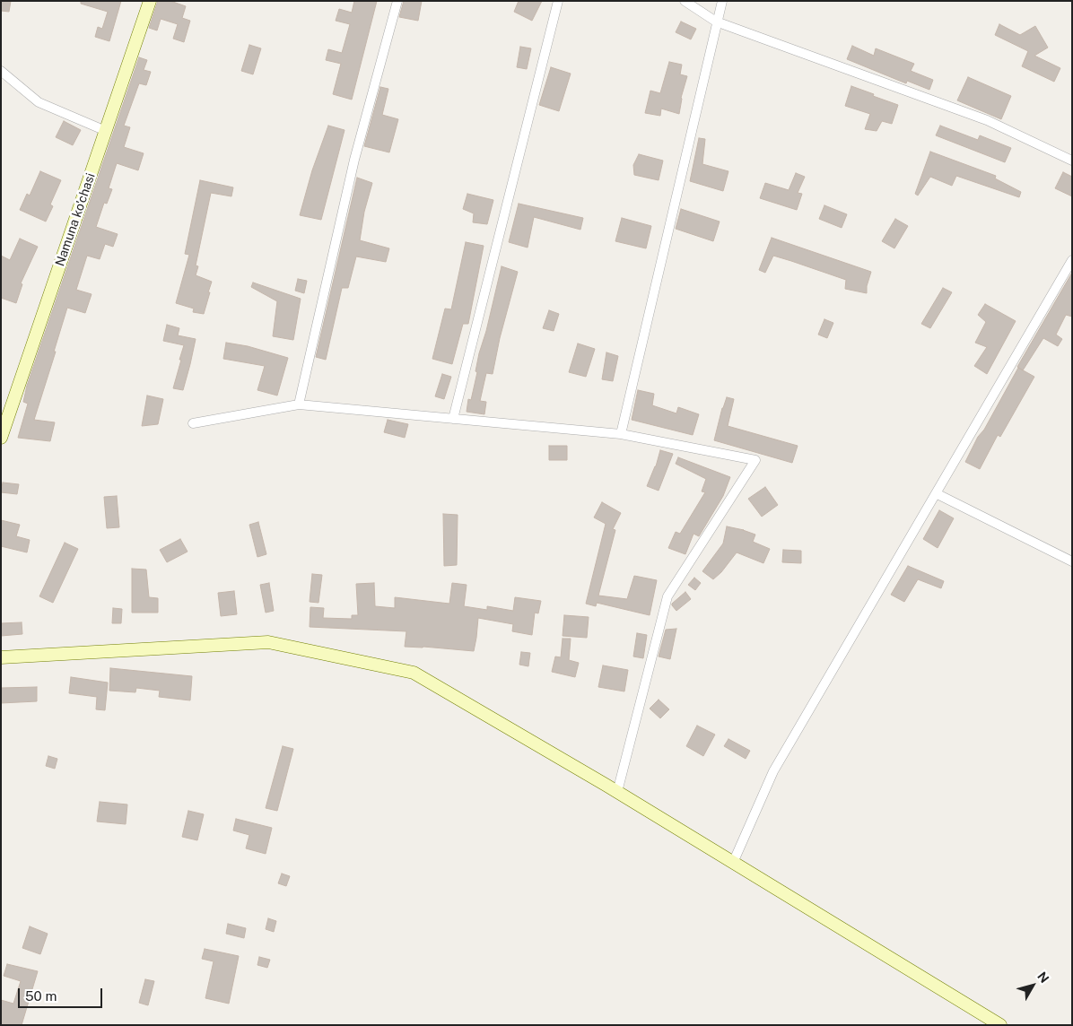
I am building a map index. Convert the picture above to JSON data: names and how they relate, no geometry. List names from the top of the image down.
{
  "streets": {
    "main road": ["Namuna ko'chasi"]
  },
  "scale_bar": "50 m",
  "north": "top right"
}
